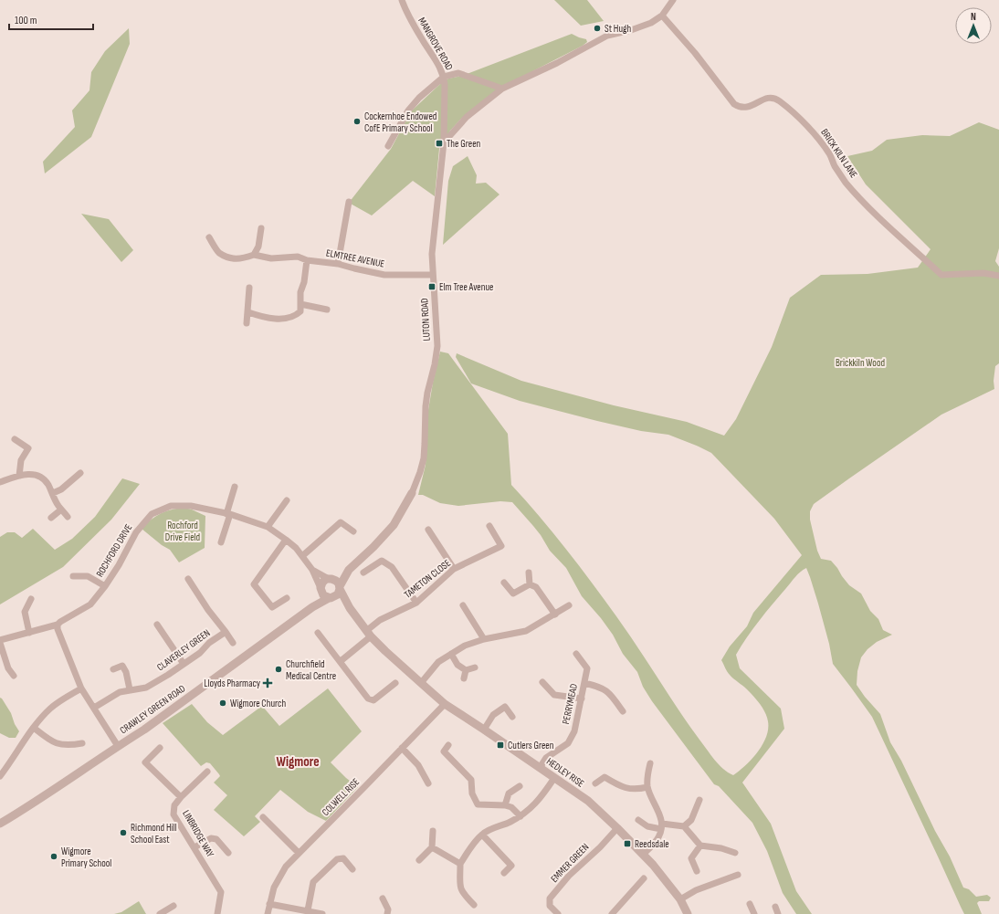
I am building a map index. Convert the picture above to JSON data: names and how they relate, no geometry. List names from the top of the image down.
{
  "streets": {
    "street": [
      "MANGROVE ROAD",
      "BRICK KILN LANE",
      "ELMTREE AVENUE",
      "LUTON ROAD",
      "ROCHFORD DRIVE",
      "TAMETON CLOSE",
      "CLAVERLEY GREEN",
      "PERRYMEAD",
      "CRAWLEY GREEN ROAD",
      "HEDLEY RISE",
      "COLWELL RISE",
      "LINBRIDGE WAY",
      "EMMER GREEN"
    ]
  },
  "crossings": [
    ["MANGROVE ROAD", "LUTON ROAD"],
    ["ELMTREE AVENUE", "LUTON ROAD"],
    ["ROCHFORD DRIVE", "CRAWLEY GREEN ROAD"],
    ["ROCHFORD DRIVE", "HEDLEY RISE"],
    ["TAMETON CLOSE", "HEDLEY RISE"],
    ["PERRYMEAD", "HEDLEY RISE"],
    ["CRAWLEY GREEN ROAD", "HEDLEY RISE"],
    ["HEDLEY RISE", "COLWELL RISE"],
    ["HEDLEY RISE", "EMMER GREEN"]
  ],
  "districts": ["Wigmore"],
  "parks": ["Brickkiln Wood", "Rochford Drive Field"],
  "places": {
    "other": [
      "St Hugh",
      "Cockernhoe Endowed CofE Primary School",
      "Churchfield Medical Centre",
      "Wigmore Church",
      "Richmond Hill School East",
      "Wigmore Primary School"
    ],
    "transit": [
      "The Green",
      "Elm Tree Avenue",
      "Cutlers Green",
      "Reedsdale"
    ],
    "health": ["Lloyds Pharmacy"]
  },
  "scale_bar": "100 m",
  "north": "top"
}
